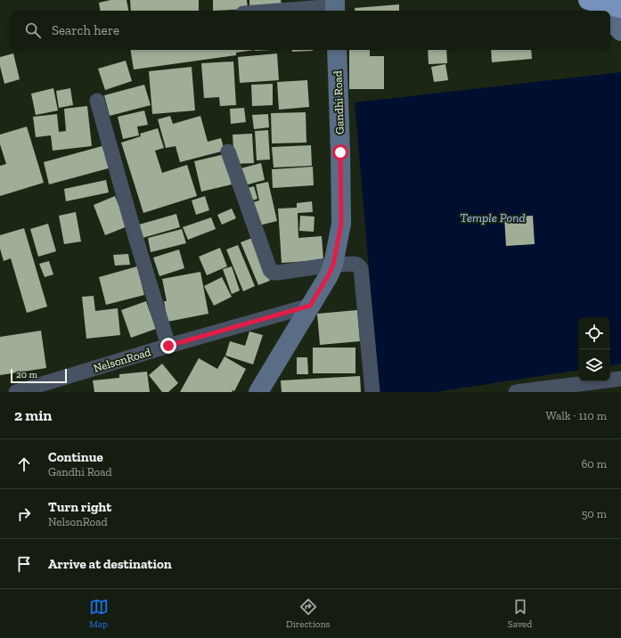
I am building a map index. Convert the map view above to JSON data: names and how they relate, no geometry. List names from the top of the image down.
{
  "streets": {
    "main road": ["Gandhi Road"],
    "street": ["NelsonRoad"]
  },
  "crossings": [
    ["Gandhi Road", "NelsonRoad"]
  ],
  "water": ["Temple Pond"],
  "scale_bar": "20 m",
  "page": {
    "search": "Search here",
    "scale": "20 m",
    "heading": ["2 min", "Walk · 110 m"],
    "list": [
      ["Continue", "Gandhi Road", "60 m"],
      ["Turn right", "NelsonRoad", "50 m"],
      "Arrive at destination"
    ],
    "nav": ["Map", "Directions", "Saved"]
  }
}
